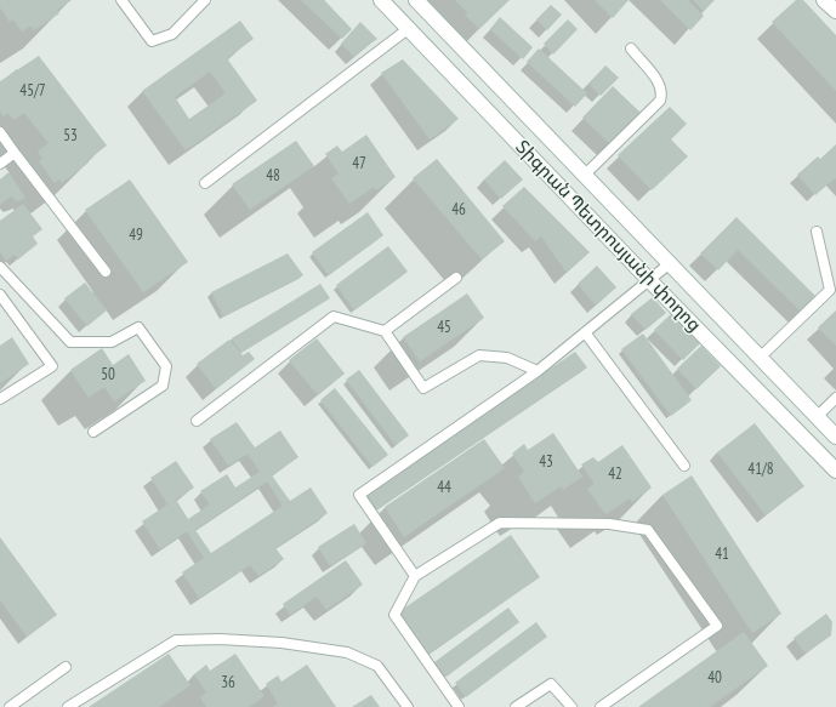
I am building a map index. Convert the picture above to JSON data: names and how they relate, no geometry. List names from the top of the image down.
{
  "streets": {
    "main road": ["Տիգրան Պետրոսյանի փողոց"]
  },
  "house_numbers": [
    "45/7",
    "53",
    "47",
    "48",
    "46",
    "49",
    "45",
    "50",
    "43",
    "41/8",
    "42",
    "44",
    "41",
    "40",
    "36"
  ]
}
